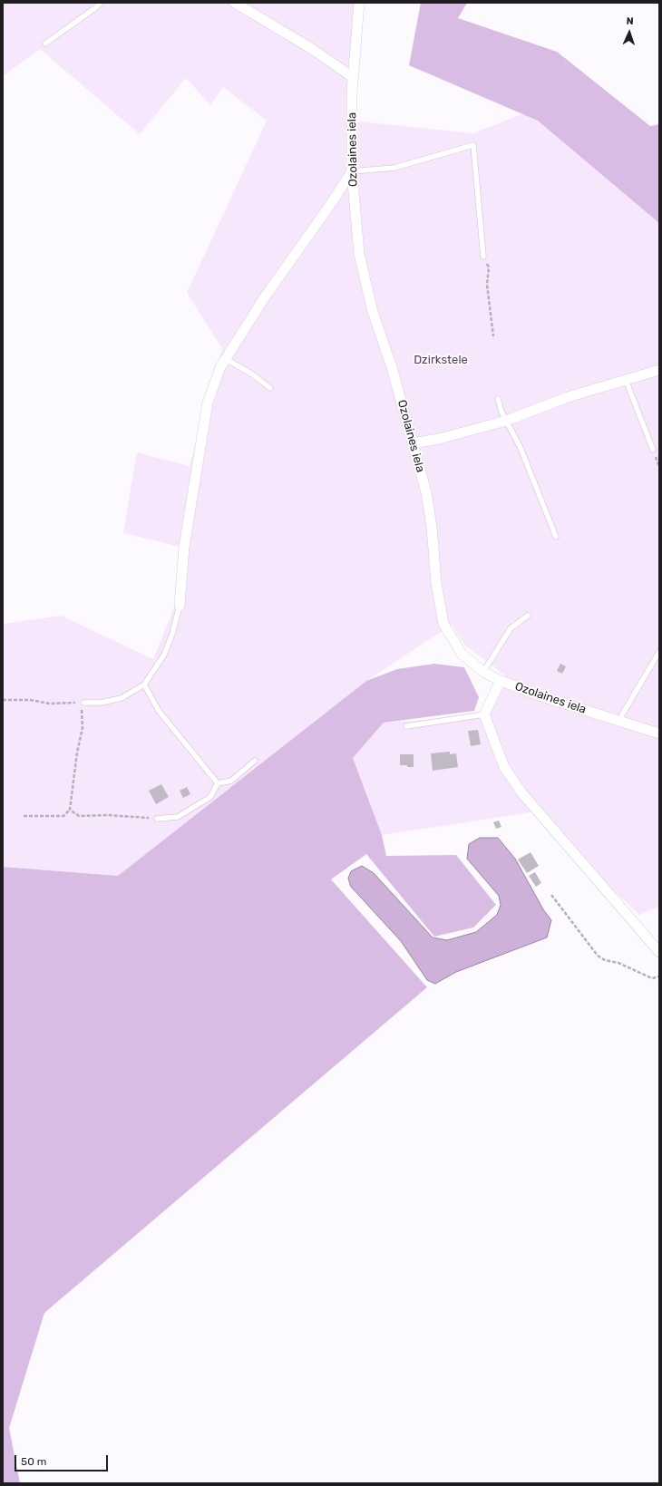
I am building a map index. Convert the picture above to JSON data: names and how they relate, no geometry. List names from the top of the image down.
{
  "streets": {
    "street": ["Ozolaines iela"]
  },
  "parks": ["Dzirkstele"],
  "scale_bar": "50 m",
  "north": "top"
}
